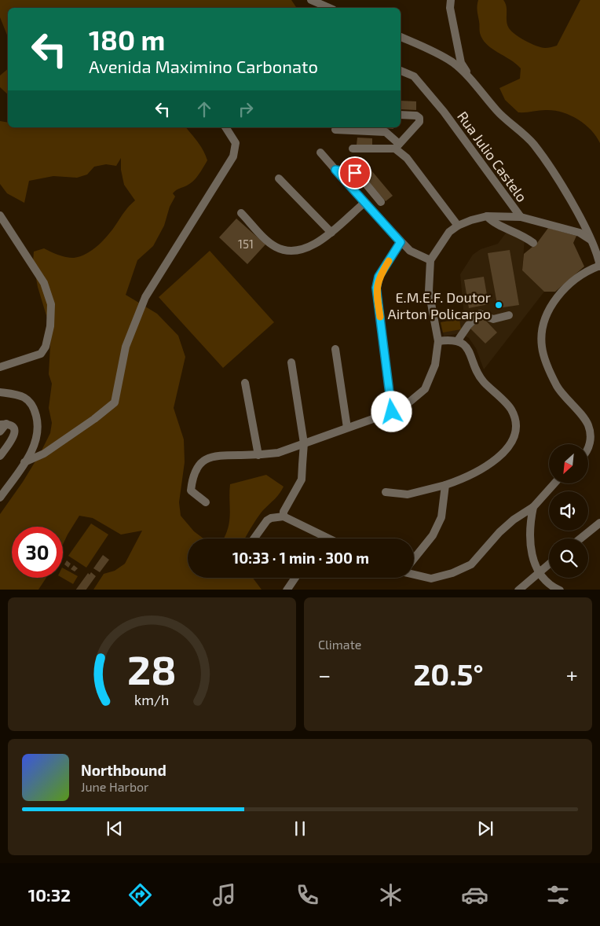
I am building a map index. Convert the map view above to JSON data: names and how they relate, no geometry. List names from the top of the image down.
{
  "streets": {
    "street": ["Rua Julio Castelo"]
  },
  "places": ["E.M.E.F. Doutor Airton Policarpo"],
  "house_numbers": ["151"],
  "north": "bottom left",
  "page": {
    "turn": ["180 m", "Avenida Maximino Carbonato"],
    "limit": "30",
    "trip": "10:33 · 1 min · 300 m",
    "tile": "Climate",
    "heat": ["−", "20.5°", "+"],
    "song": ["Northbound", "June Harbor"],
    "tabs": "10:32",
    "gauge": ["28", "km/h"]
  }
}
